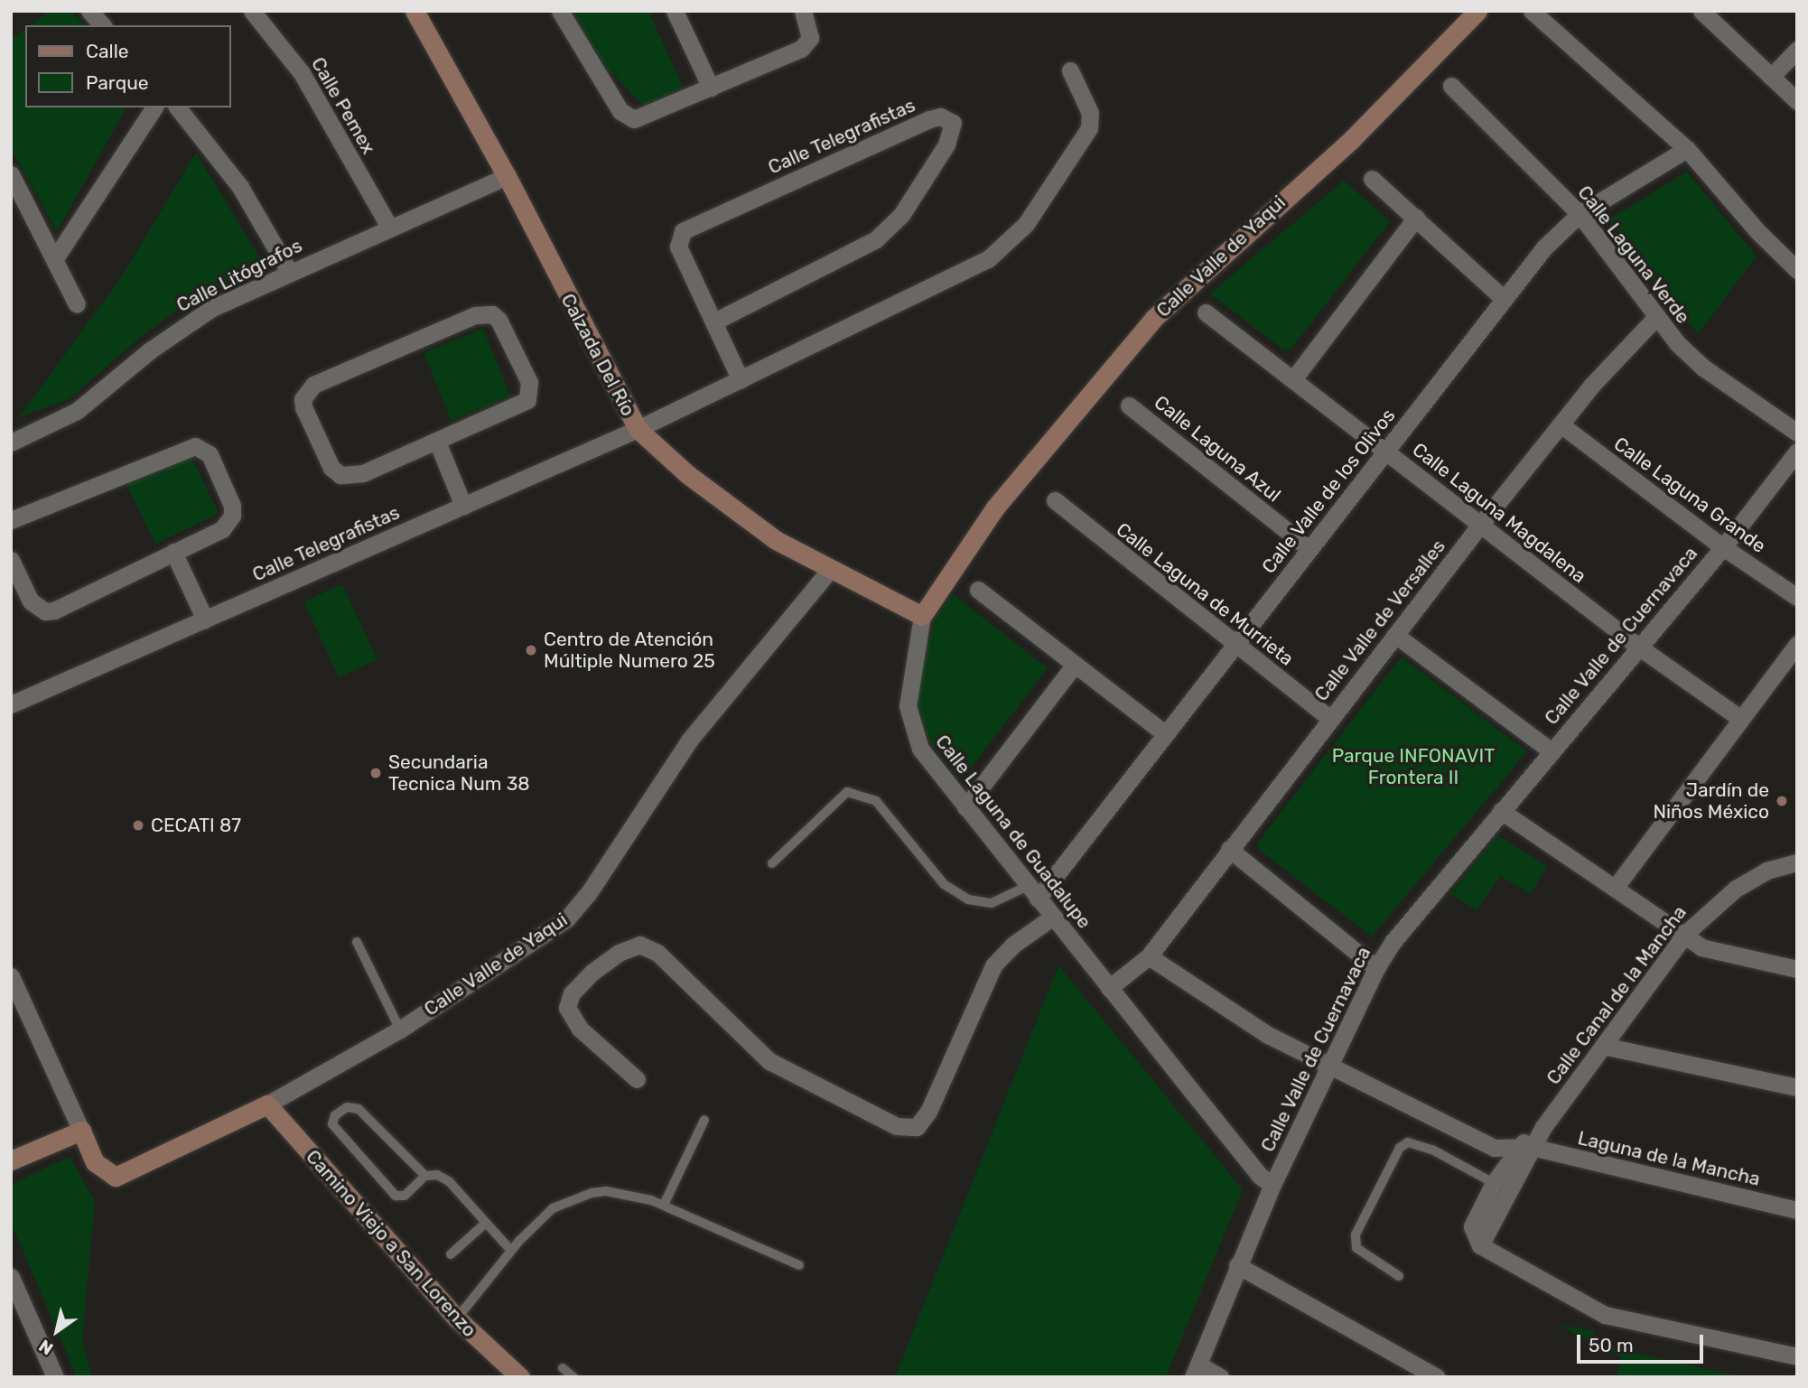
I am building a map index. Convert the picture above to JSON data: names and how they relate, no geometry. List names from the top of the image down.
{
  "streets": {
    "street": [
      "Calle Pemex",
      "Calle Telegrafistas",
      "Calle Laguna Verde",
      "Calle Valle de Yaqui",
      "Calle Litógrafos",
      "Calzada Del Río",
      "Calle Laguna Azul",
      "Calle Valle de los Olivos",
      "Calle Laguna Grande",
      "Calle Laguna Magdalena",
      "Calle Laguna de Murrieta",
      "Calle Valle de Versalles",
      "Calle Valle de Cuernavaca",
      "Calle Laguna de Guadalupe",
      "Calle Canal de la Mancha",
      "Laguna de la Mancha",
      "Camino Viejo a San Lorenzo"
    ]
  },
  "crossings": [
    ["Calle Pemex", "Calle Litógrafos"],
    ["Calle Telegrafistas", "Calzada Del Río"],
    ["Calle Laguna Verde", "Calle Valle de los Olivos"],
    ["Calle Laguna Verde", "Calle Valle de Versalles"],
    ["Calle Valle de Yaqui", "Calzada Del Río"],
    ["Calle Valle de Yaqui", "Calle Laguna de Guadalupe"],
    ["Calle Valle de Yaqui", "Camino Viejo a San Lorenzo"],
    ["Calle Litógrafos", "Calzada Del Río"],
    ["Calzada Del Río", "Calle Laguna de Guadalupe"],
    ["Calle Laguna Azul", "Calle Valle de los Olivos"],
    ["Calle Valle de los Olivos", "Calle Laguna Magdalena"],
    ["Calle Valle de los Olivos", "Calle Laguna de Murrieta"],
    ["Calle Valle de los Olivos", "Calle Laguna de Guadalupe"],
    ["Calle Laguna Grande", "Calle Valle de Versalles"],
    ["Calle Laguna Grande", "Calle Valle de Cuernavaca"],
    ["Calle Laguna Magdalena", "Calle Valle de Versalles"],
    ["Calle Laguna Magdalena", "Calle Valle de Cuernavaca"],
    ["Calle Laguna de Murrieta", "Calle Valle de Versalles"],
    ["Calle Valle de Cuernavaca", "Calle Laguna de Guadalupe"],
    ["Calle Canal de la Mancha", "Laguna de la Mancha"]
  ],
  "parks": ["Parque INFONAVIT Frontera II"],
  "places": [
    "Centro de Atención Múltiple Numero 25",
    "Secundaria Tecnica Num 38",
    "Jardín de Niños México",
    "CECATI 87"
  ],
  "legend": ["Calle", "Parque"],
  "scale_bar": "50 m",
  "north": "bottom left"
}
